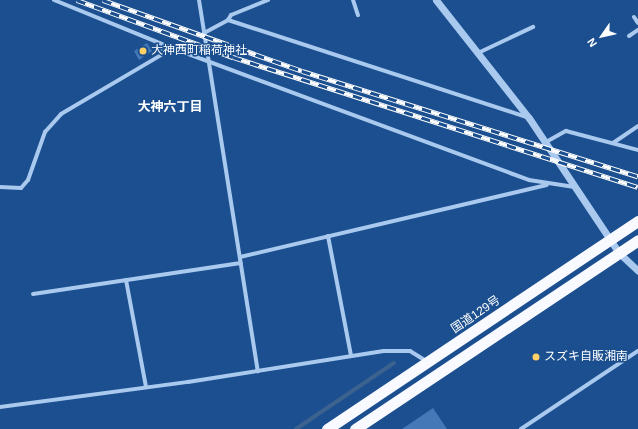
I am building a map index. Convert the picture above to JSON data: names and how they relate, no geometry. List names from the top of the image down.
{
  "streets": {
    "highway": ["国道129号"]
  },
  "districts": ["大神六丁目"],
  "places": ["大神西町稲荷神社", "スズキ自販湘南"],
  "north": "bottom left"
}
